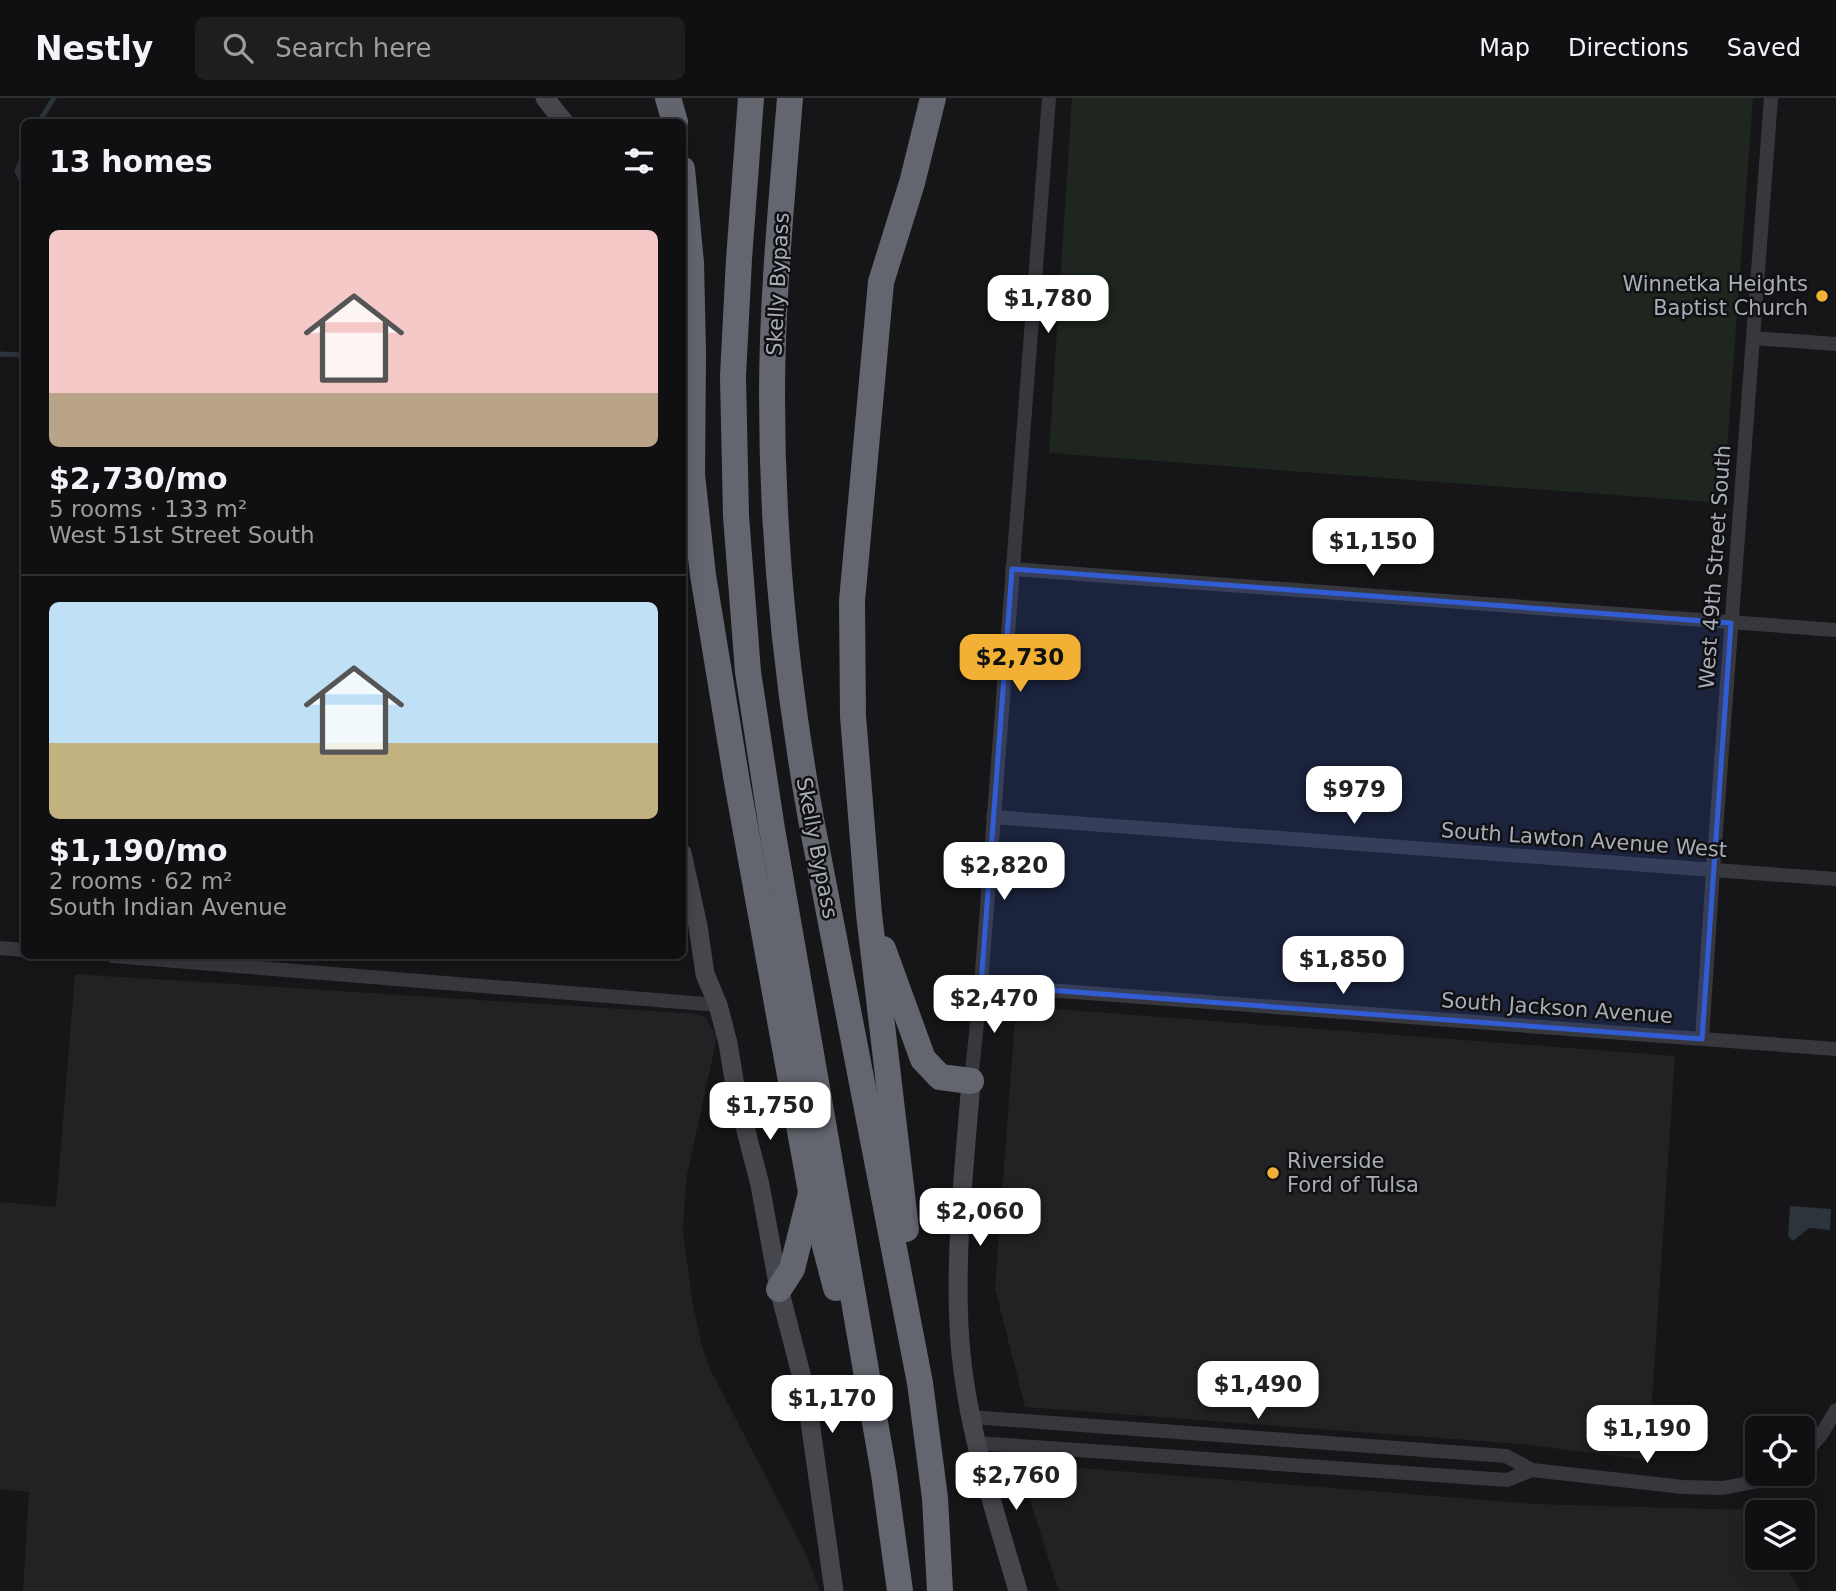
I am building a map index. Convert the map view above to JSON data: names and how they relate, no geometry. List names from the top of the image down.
{
  "streets": {
    "highway": ["Skelly Bypass"],
    "street": ["West 49th Street South", "South Lawton Avenue West", "South Jackson Avenue"]
  },
  "crossings": [
    ["West 49th Street South", "South Lawton Avenue West"],
    ["West 49th Street South", "South Jackson Avenue"]
  ],
  "places": ["Winnetka Heights Baptist Church", "Riverside Ford of Tulsa"],
  "page": {
    "header": "Nestly",
    "search": "Search here",
    "nav": ["Map", "Directions", "Saved"],
    "heading": "13 homes",
    "list": [
      {
        "name": "$2,730/mo",
        "note": "5 rooms · 133 m² · West 51st Street South"
      },
      {
        "name": "$1,190/mo",
        "note": "2 rooms · 62 m² · South Indian Avenue"
      }
    ],
    "price": [
      "$1,780",
      "$1,150",
      "$2,730",
      "$979",
      "$2,820",
      "$1,850",
      "$2,470",
      "$1,750",
      "$2,060",
      "$1,490",
      "$1,170",
      "$1,190",
      "$2,760"
    ]
  }
}
